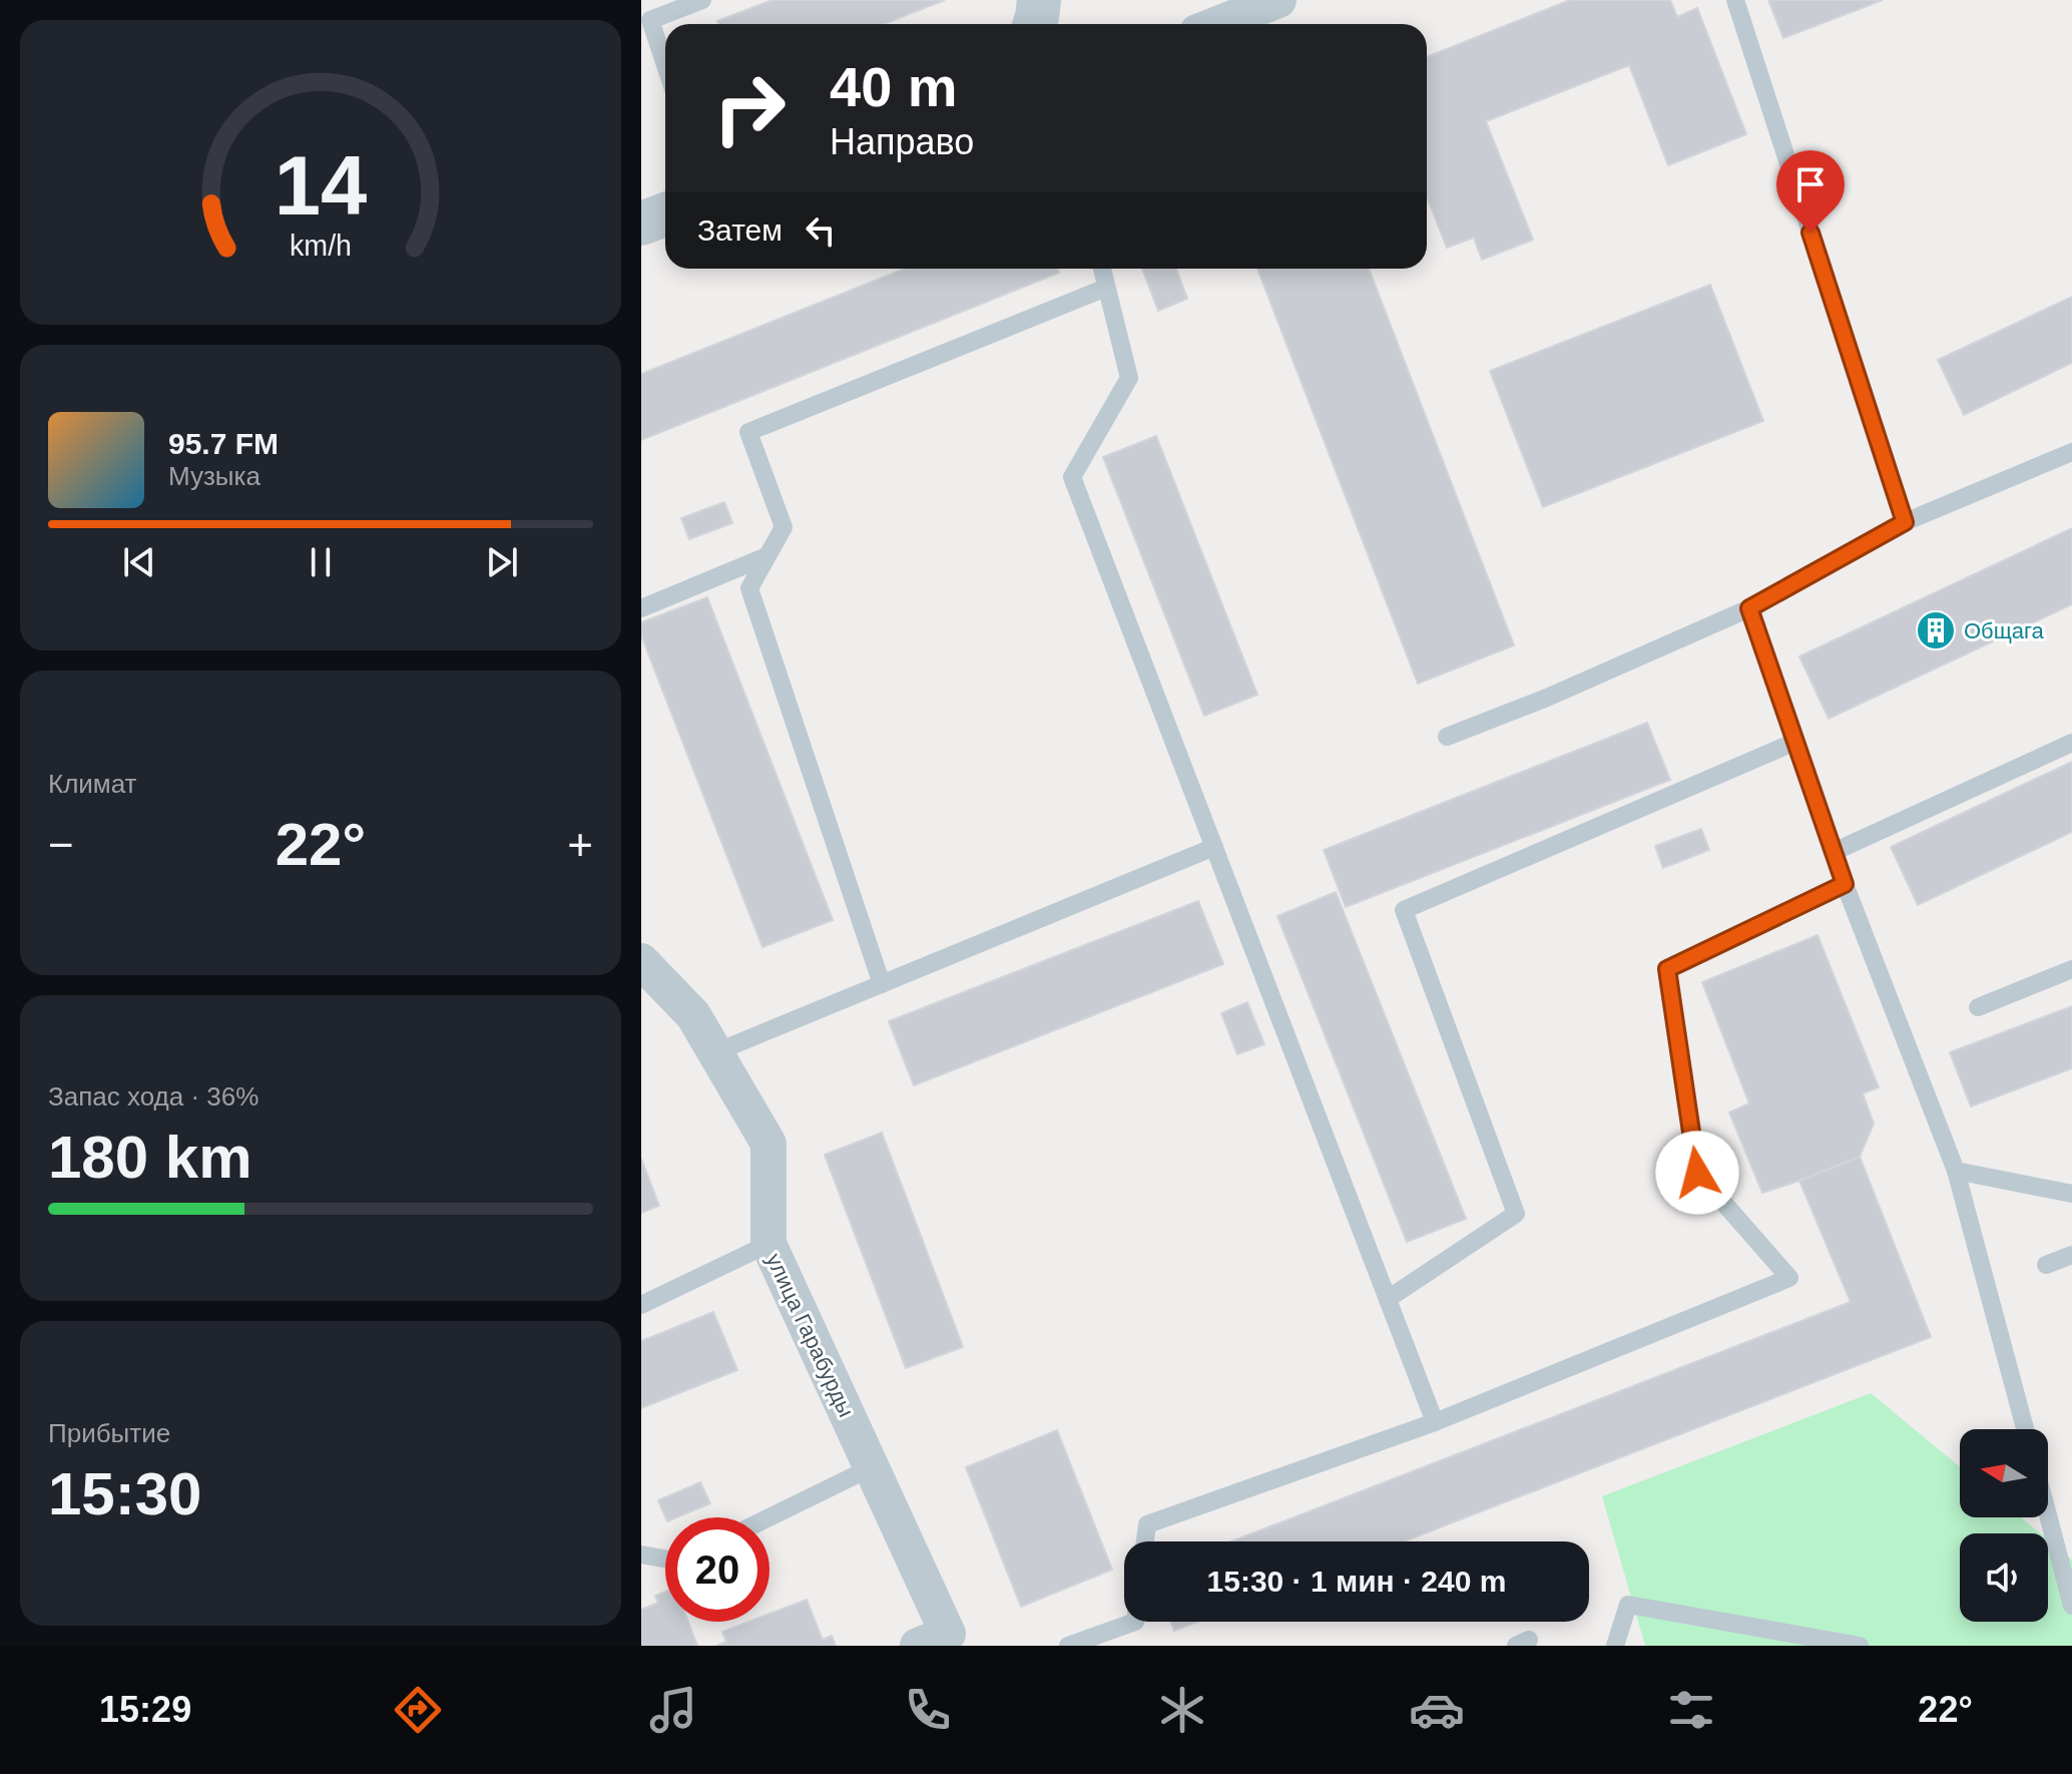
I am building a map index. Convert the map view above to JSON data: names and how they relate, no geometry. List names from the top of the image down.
{
  "streets": {
    "street": ["улица Гарабурды"]
  },
  "places": {
    "building": ["Общага"]
  },
  "north": "left",
  "page": {
    "turn": ["40 m", "Направо"],
    "then": "Затем",
    "song": ["95.7 FM", "Музыка"],
    "tile": [
      "Климат",
      ["Запас хода · 36%", "180 km"],
      ["Прибытие", "15:30"]
    ],
    "heat": ["−", "22°", "+"],
    "limit": "20",
    "trip": "15:30 · 1 мин · 240 m",
    "tabs": ["15:29", "22°"],
    "gauge": ["14", "km/h"]
  }
}
